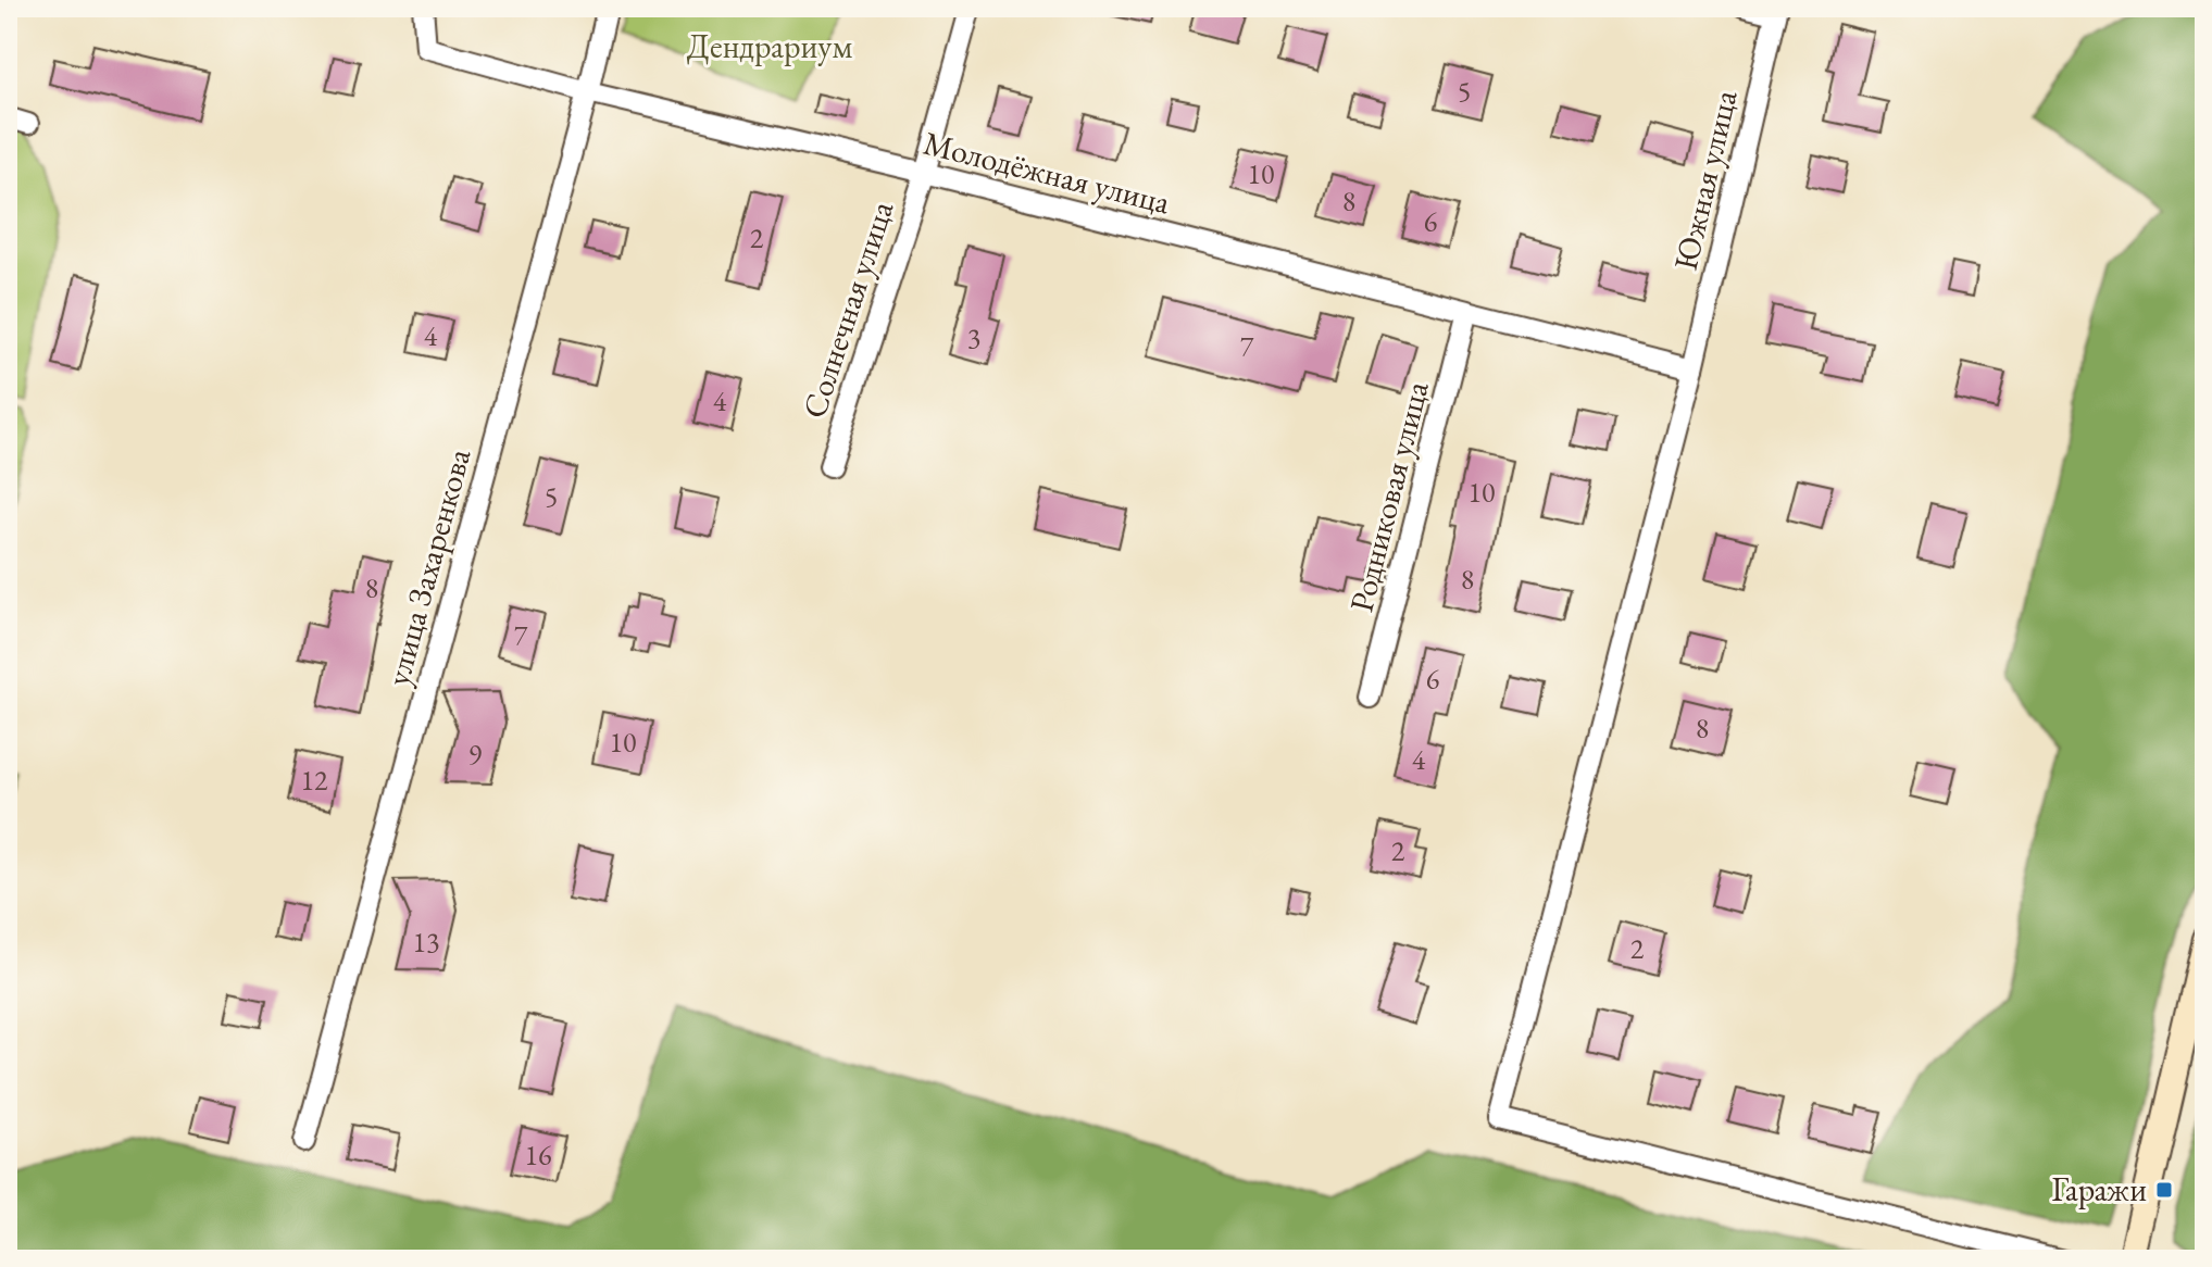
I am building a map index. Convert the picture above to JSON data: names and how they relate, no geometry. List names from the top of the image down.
{
  "streets": {
    "street": [
      "Молодёжная улица",
      "Южная улица",
      "Солнечная улица",
      "Родниковая улица",
      "улица Захаренкова"
    ]
  },
  "crossings": [
    ["Молодёжная улица", "Южная улица"],
    ["Молодёжная улица", "Солнечная улица"],
    ["Молодёжная улица", "Родниковая улица"],
    ["Молодёжная улица", "улица Захаренкова"]
  ],
  "parks": ["Дендрариум"],
  "places": {
    "transit": ["Гаражи"]
  },
  "house_numbers": [
    "5",
    "10",
    "8",
    "6",
    "2",
    "4",
    "3",
    "7",
    "4",
    "10",
    "5",
    "8",
    "8",
    "7",
    "6",
    "8",
    "10",
    "9",
    "4",
    "12",
    "2",
    "13",
    "2",
    "16"
  ]
}
